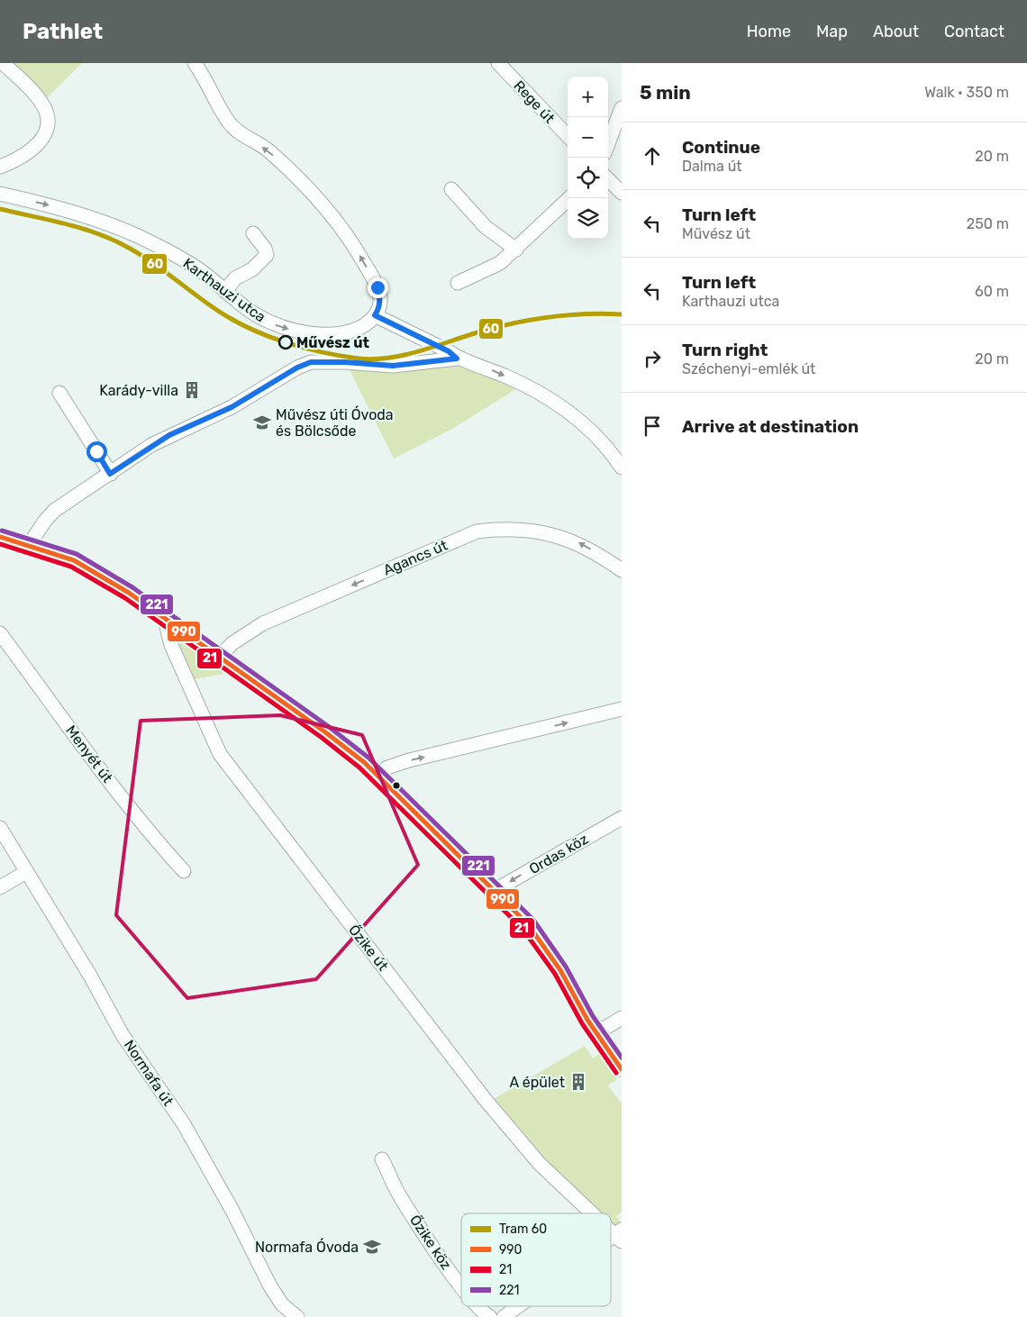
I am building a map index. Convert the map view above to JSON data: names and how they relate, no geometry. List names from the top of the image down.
{
  "streets": {
    "street": [
      "Rege út",
      "Karthauzi utca",
      "Agancs út",
      "Menyét út",
      "Ordas köz",
      "Őzike út",
      "Normafa út",
      "Őzike köz"
    ]
  },
  "one_way": ["Karthauzi utca", "Agancs út", "Ordas köz"],
  "places": {
    "other": ["Művész út"],
    "building": ["Karády-villa", "A épület"],
    "school or university": ["Művész úti Óvoda és Bölcsőde", "Normafa Óvoda"]
  },
  "lines": [
    "tram line 60",
    "transit line 221",
    "transit line 990",
    "transit line 21"
  ],
  "legend": [
    "Tram 60",
    "990",
    "21",
    "221"
  ],
  "page": {
    "header": "Pathlet",
    "nav": [
      "Home",
      "Map",
      "About",
      "Contact"
    ],
    "heading": ["5 min", "Walk · 350 m"],
    "map_buttons": ["+", "−"],
    "list": [
      ["Continue", "Dalma út", "20 m"],
      ["Turn left", "Művész út", "250 m"],
      ["Turn left", "Karthauzi utca", "60 m"],
      ["Turn right", "Széchenyi-emlék út", "20 m"],
      "Arrive at destination"
    ]
  }
}
